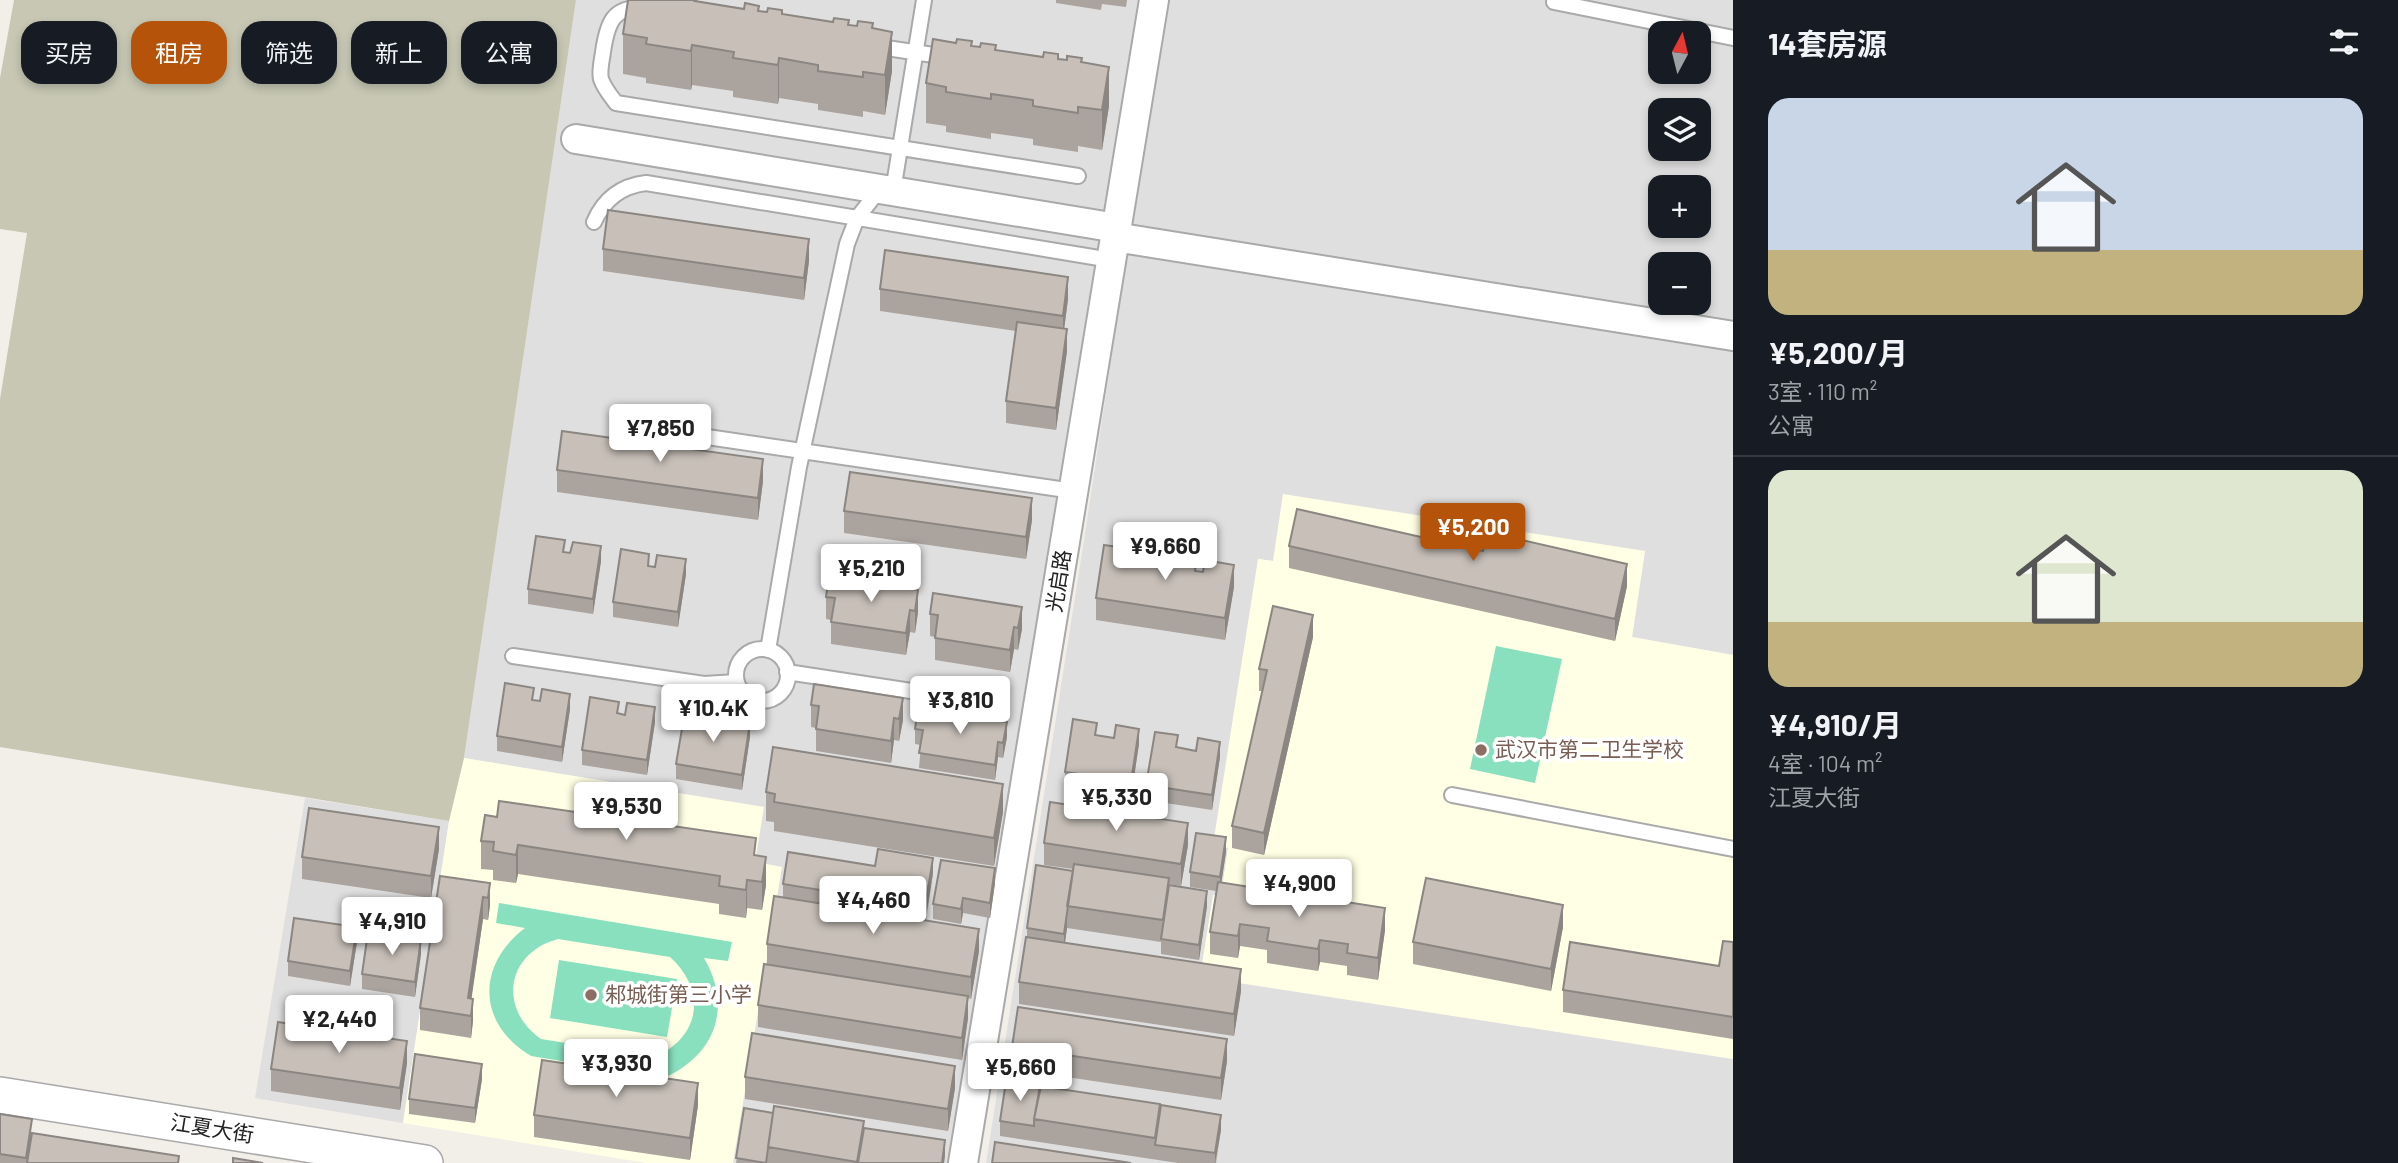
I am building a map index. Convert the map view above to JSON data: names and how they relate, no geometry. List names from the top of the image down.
{
  "streets": {
    "street": ["光启路", "江夏大街"]
  },
  "places": ["武汉市第二卫生学校", "邾城街第三小学"],
  "north": "top",
  "page": {
    "heading": "14套房源",
    "map_buttons": ["+", "−"],
    "chip": [
      "买房",
      "租房",
      "筛选",
      "新上",
      "公寓"
    ],
    "list": [
      {
        "name": "¥5,200/月",
        "note": "3室 · 110 m² · 公寓"
      },
      {
        "name": "¥4,910/月",
        "note": "4室 · 104 m² · 江夏大街"
      }
    ],
    "price": [
      "¥7,850",
      "¥5,200",
      "¥9,660",
      "¥5,210",
      "¥3,810",
      "¥10.4K",
      "¥5,330",
      "¥9,530",
      "¥4,900",
      "¥4,460",
      "¥4,910",
      "¥2,440",
      "¥3,930",
      "¥5,660"
    ]
  }
}
